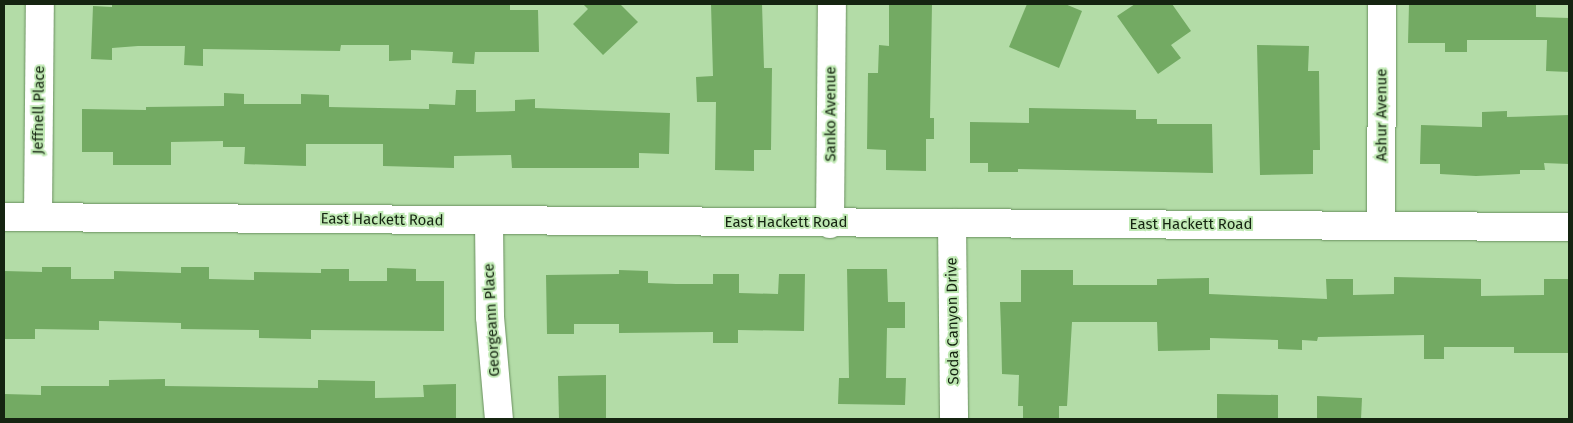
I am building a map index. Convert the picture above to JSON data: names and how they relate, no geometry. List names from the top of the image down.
{
  "streets": {
    "street": [
      "Jeffnell Place",
      "Sanko Avenue",
      "Ashur Avenue",
      "East Hackett Road",
      "Georgeann Place",
      "Soda Canyon Drive"
    ]
  },
  "crossings": [
    ["Jeffnell Place", "East Hackett Road"],
    ["Sanko Avenue", "East Hackett Road"],
    ["Ashur Avenue", "East Hackett Road"],
    ["East Hackett Road", "Georgeann Place"],
    ["East Hackett Road", "Soda Canyon Drive"]
  ]
}
